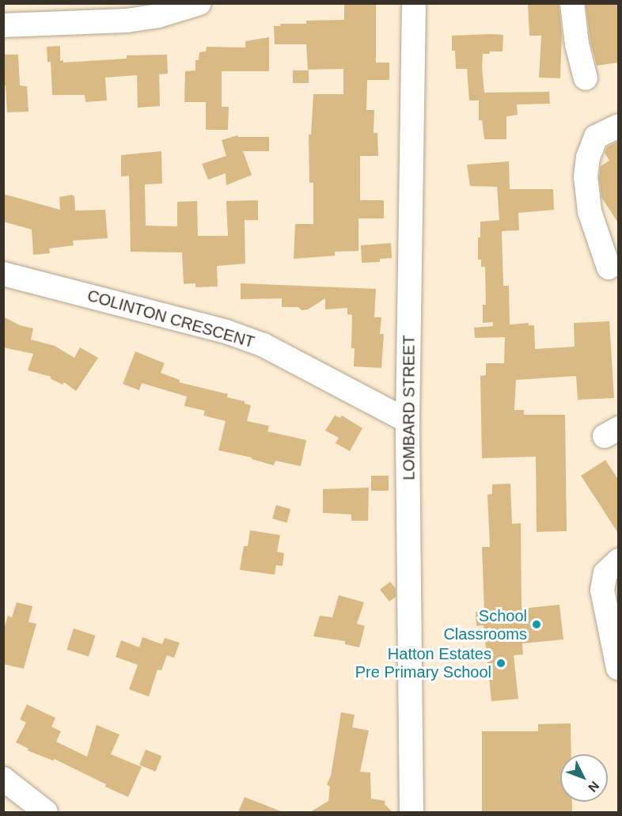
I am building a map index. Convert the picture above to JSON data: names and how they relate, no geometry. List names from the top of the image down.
{
  "streets": {
    "street": ["COLINTON CRESCENT", "LOMBARD STREET"]
  },
  "crossings": [
    ["COLINTON CRESCENT", "LOMBARD STREET"]
  ],
  "places": ["School Classrooms", "Hatton Estates Pre Primary School"],
  "north": "bottom right"
}
